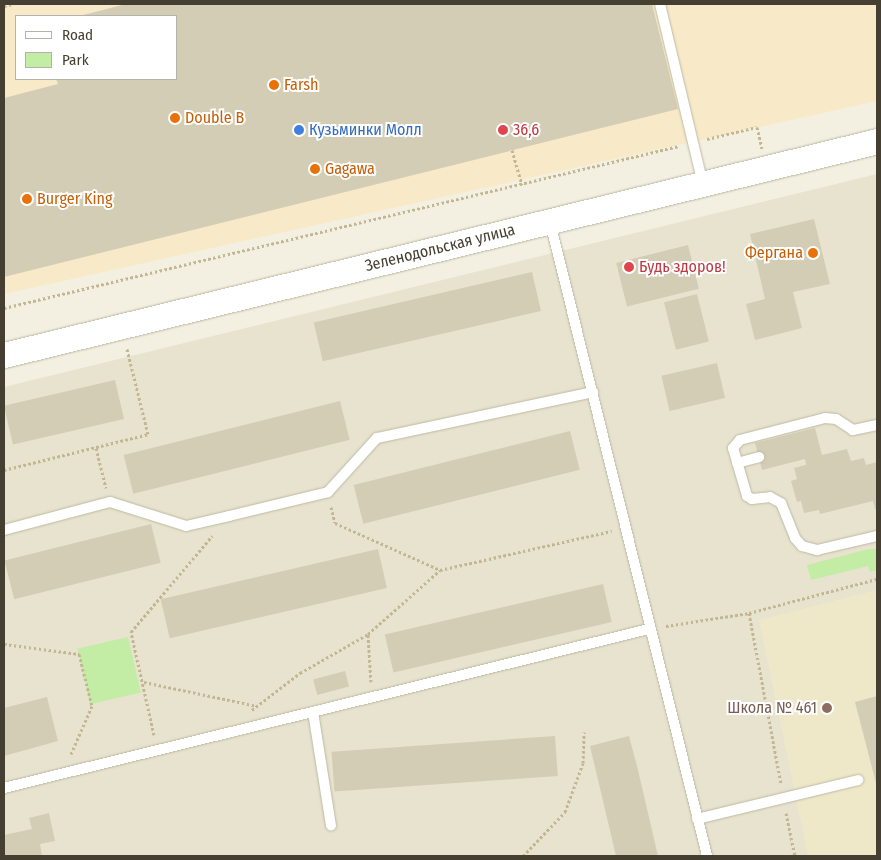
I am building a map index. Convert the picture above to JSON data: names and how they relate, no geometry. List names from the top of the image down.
{
  "streets": {
    "street": ["Зеленодольская улица"]
  },
  "places": [
    "Farsh",
    "Double B",
    "Кузьминки Молл",
    "36,6",
    "Gagawa",
    "Burger King",
    "Фергана",
    "Будь здоров!",
    "Школа № 461"
  ],
  "legend": ["Road", "Park"]
}
